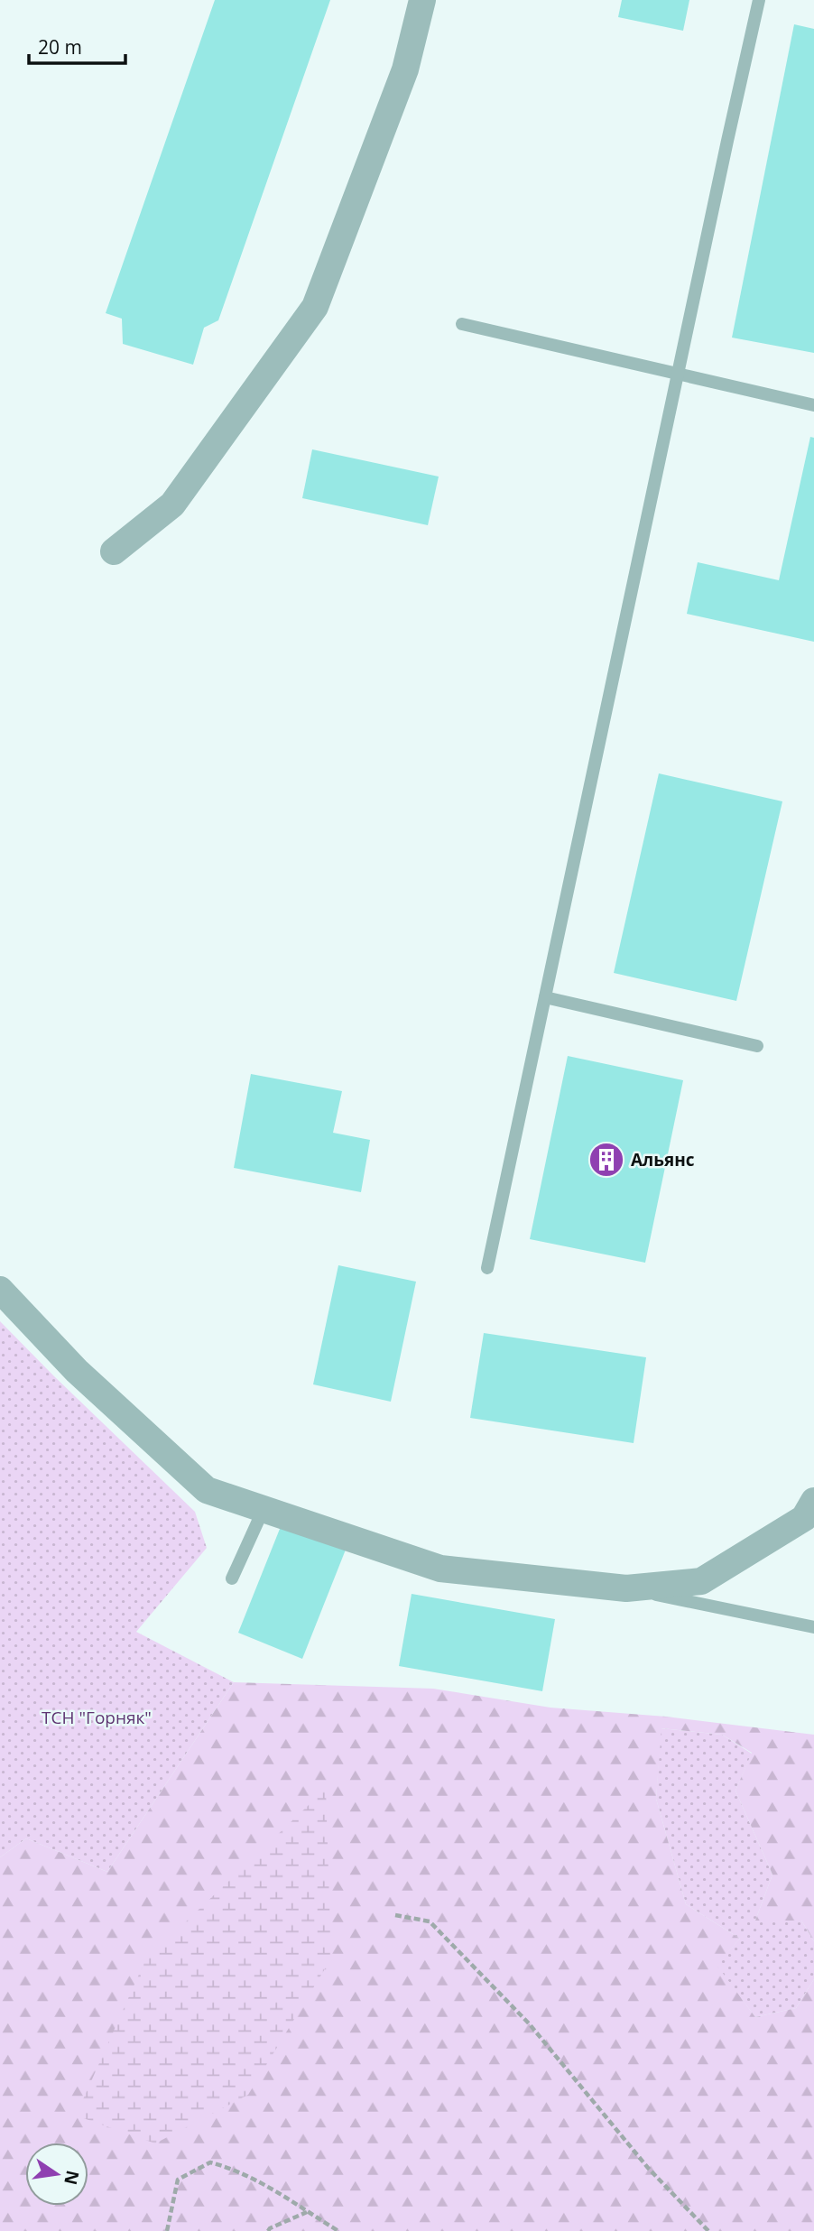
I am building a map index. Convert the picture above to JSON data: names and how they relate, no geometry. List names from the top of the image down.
{
  "parks": ["ТСН \"Горняк\""],
  "places": {
    "building": ["Альянс"]
  },
  "scale_bar": "20 m",
  "north": "right"
}
